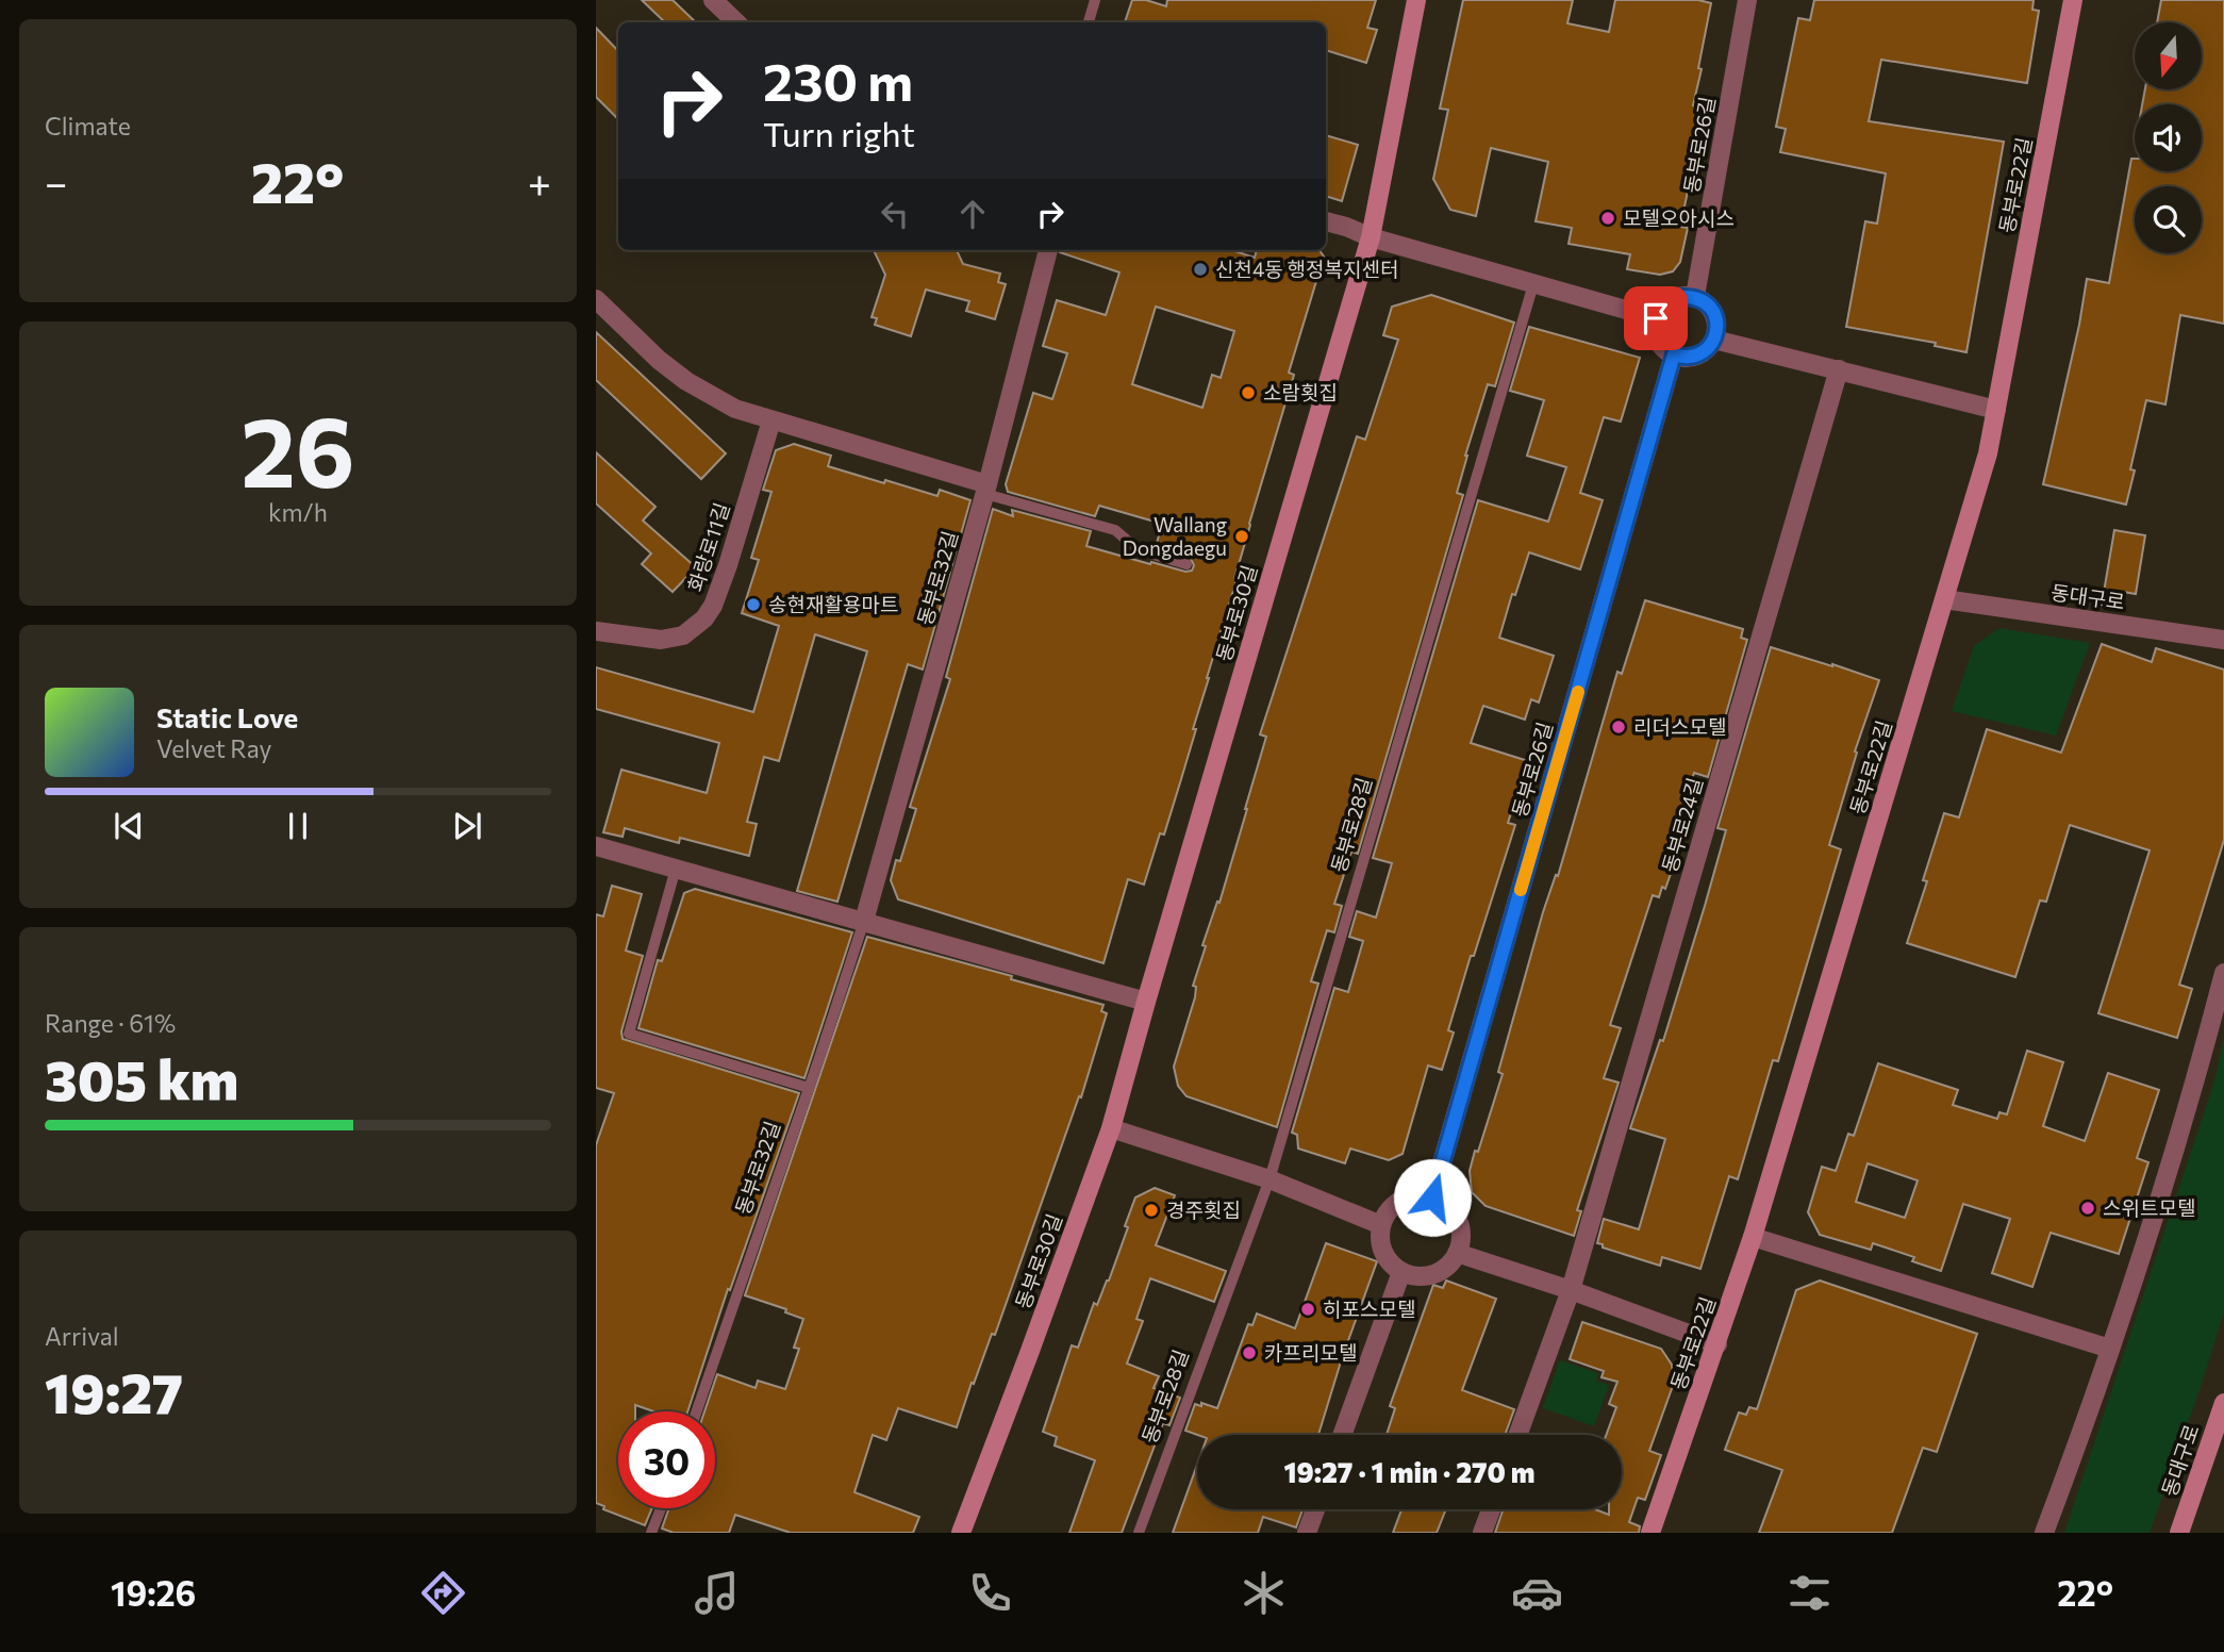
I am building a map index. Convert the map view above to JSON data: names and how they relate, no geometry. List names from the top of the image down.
{
  "streets": {
    "main road": ["동부로22길", "동대구로", "동부로30길"],
    "street": [
      "동부로26길",
      "화랑로11길",
      "동부로32길",
      "동부로24길"
    ],
    "lane": ["동부로28길"]
  },
  "crossings": [
    ["동부로22길", "동대구로"]
  ],
  "places": [
    "모텔오아시스",
    "신천4동 행정복지센터",
    "소람횟집",
    "Wallang Dongdaegu",
    "송현재활용마트",
    "리더스모텔",
    "스위트모텔",
    "경주횟집",
    "히포스모텔",
    "카프리모텔"
  ],
  "north": "bottom",
  "page": {
    "tile": [
      "Climate",
      ["26", "km/h"],
      ["Range · 61%", "305 km"],
      ["Arrival", "19:27"]
    ],
    "turn": ["230 m", "Turn right"],
    "heat": ["−", "22°", "+"],
    "song": ["Static Love", "Velvet Ray"],
    "limit": "30",
    "trip": "19:27 · 1 min · 270 m",
    "tabs": ["19:26", "22°"]
  }
}
